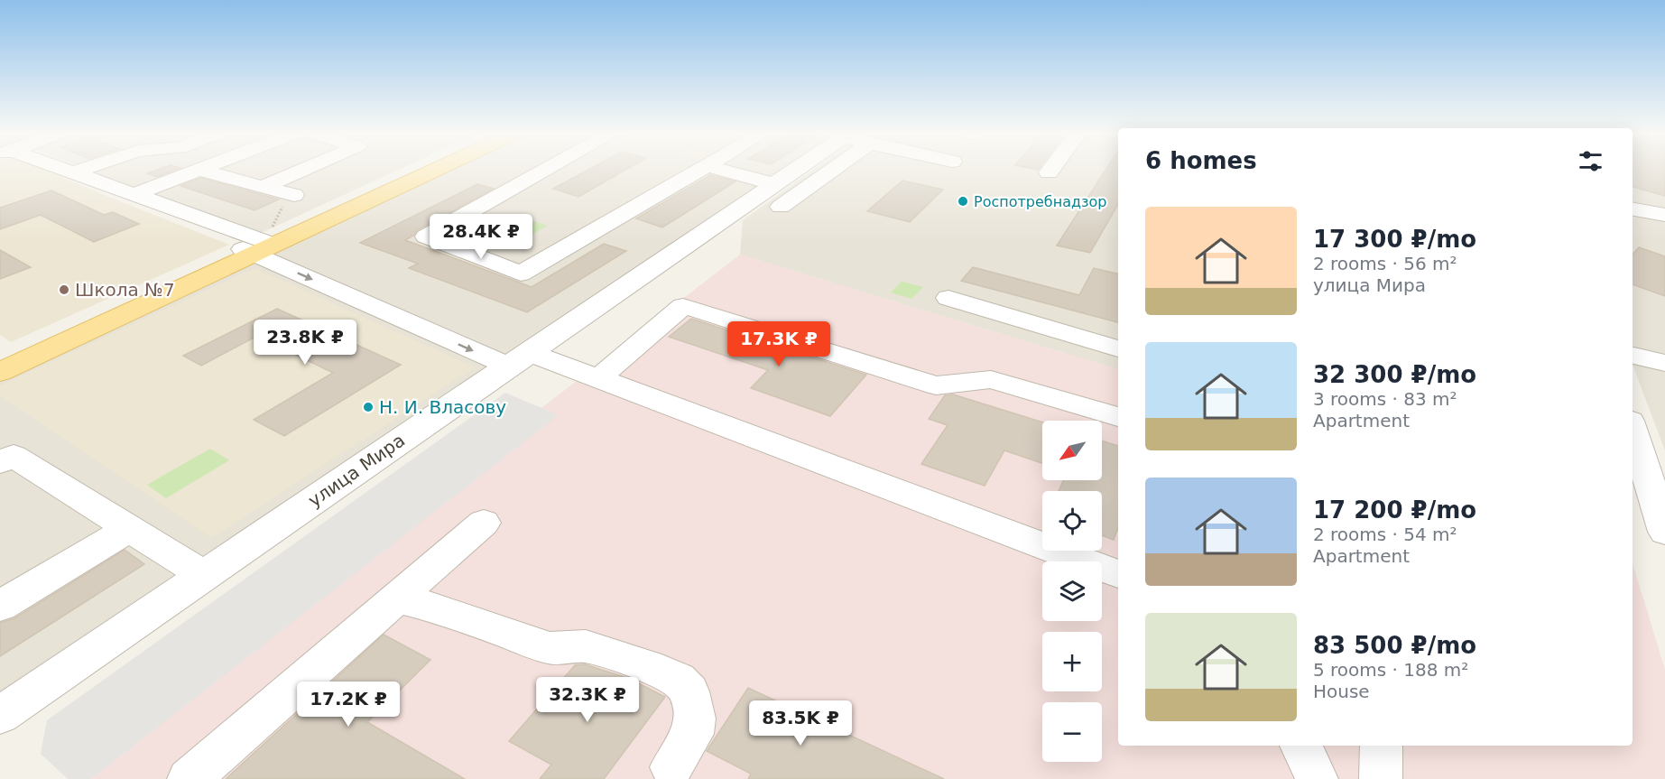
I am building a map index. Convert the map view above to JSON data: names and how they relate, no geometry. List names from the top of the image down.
{
  "streets": {
    "street": ["улица Мира"]
  },
  "places": ["Роспотребнадзор", "Школа №7", "Н. И. Власову"],
  "north": "bottom left",
  "page": {
    "heading": "6 homes",
    "list": [
      {
        "name": "17 300 ₽/mo",
        "note": "2 rooms · 56 m² · улица Мира"
      },
      {
        "name": "32 300 ₽/mo",
        "note": "3 rooms · 83 m² · Apartment"
      },
      {
        "name": "17 200 ₽/mo",
        "note": "2 rooms · 54 m² · Apartment"
      },
      {
        "name": "83 500 ₽/mo",
        "note": "5 rooms · 188 m² · House"
      }
    ],
    "price": [
      "28.4K ₽",
      "23.8K ₽",
      "17.3K ₽",
      "32.3K ₽",
      "17.2K ₽",
      "83.5K ₽"
    ],
    "map_buttons": ["+", "−"]
  }
}
